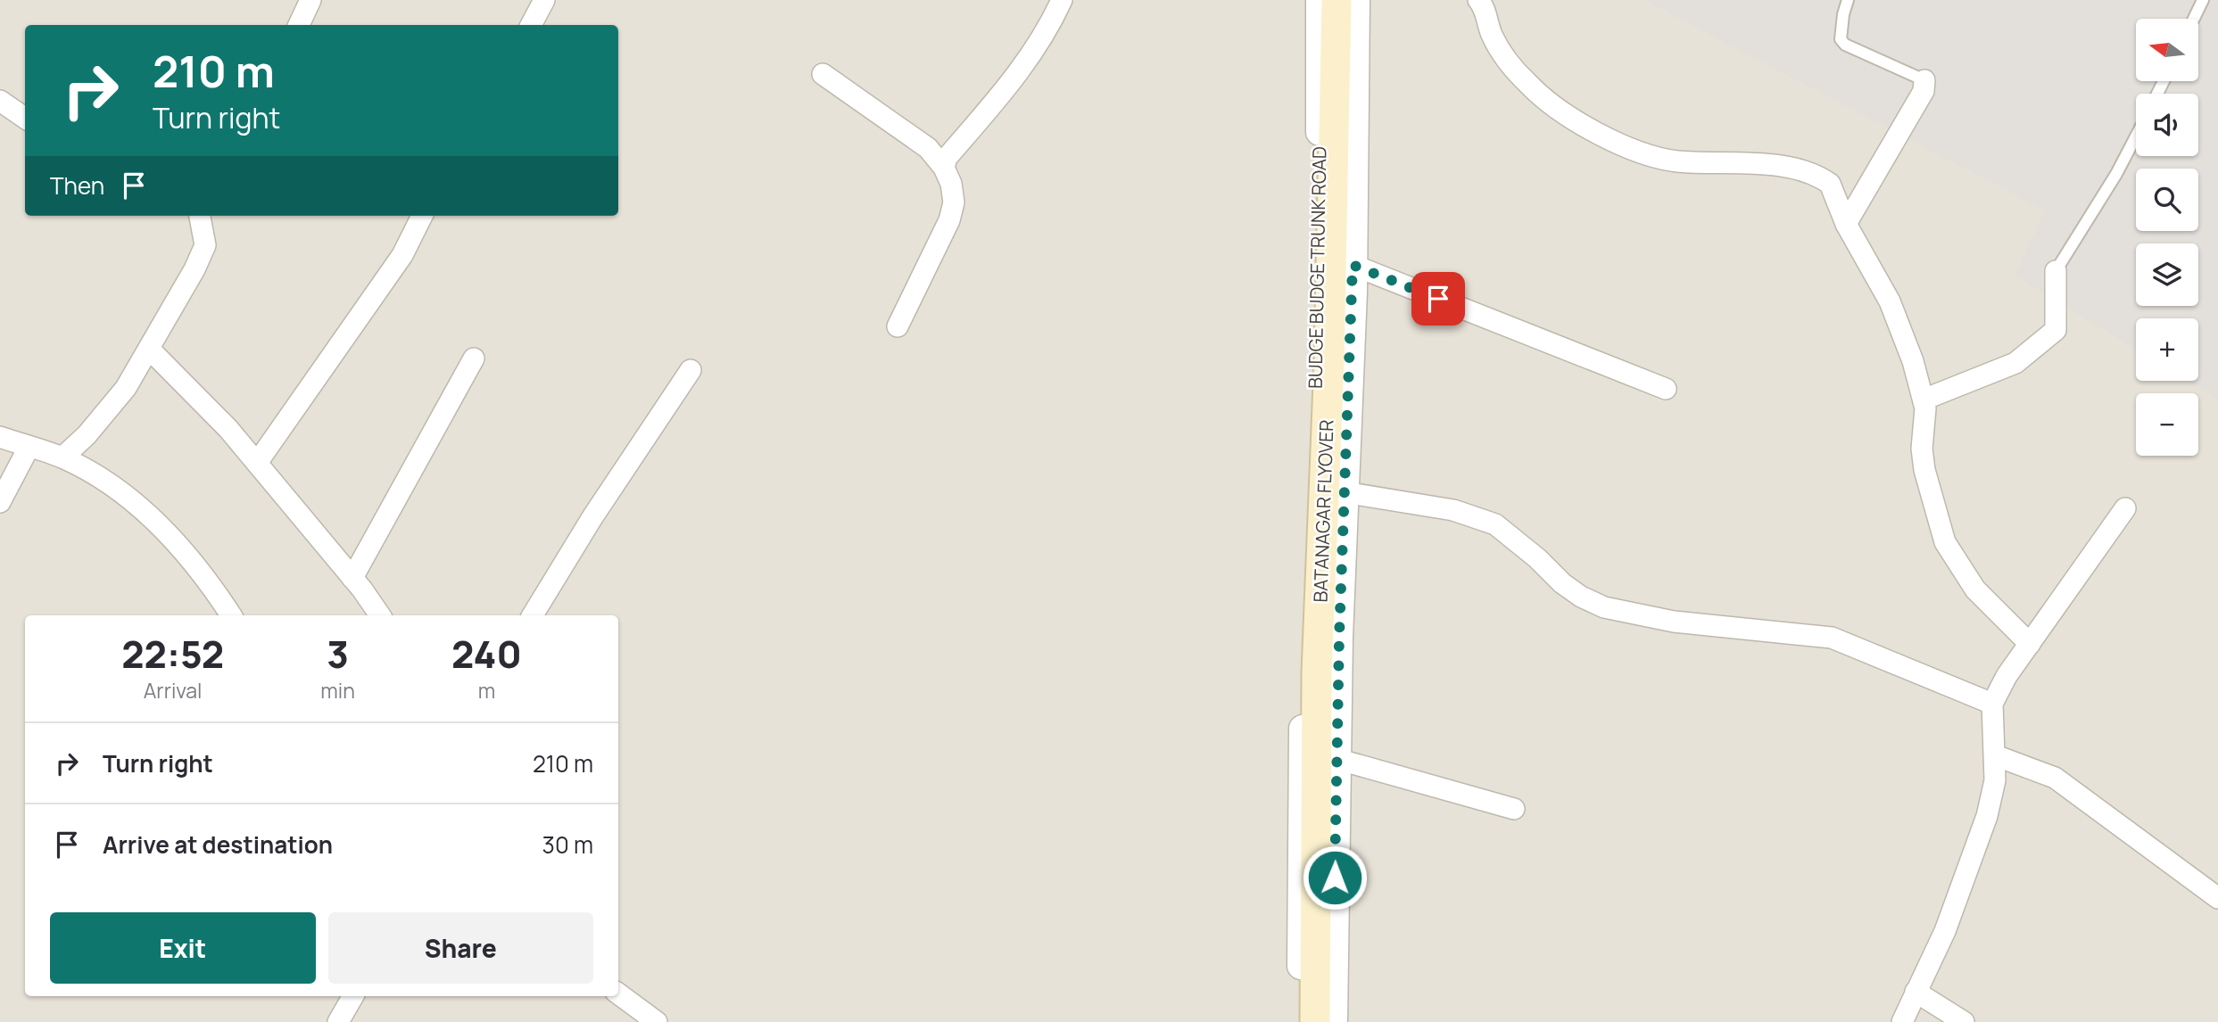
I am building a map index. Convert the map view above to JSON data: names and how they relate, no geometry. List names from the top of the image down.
{
  "streets": {
    "main road": ["BATANAGAR FLYOVER"],
    "street": ["BUDGE BUDGE TRUNK ROAD"]
  },
  "north": "left",
  "page": {
    "map_buttons": ["+", "−"],
    "turn": ["210 m", "Turn right"],
    "then": "Then",
    "eta": [
      "22:52",
      "Arrival",
      "3",
      "min",
      "240",
      "m"
    ],
    "list": [
      {
        "name": "Turn right",
        "value": "210 m"
      },
      {
        "name": "Arrive at destination",
        "value": "30 m"
      }
    ],
    "buttons": ["Exit", "Share"]
  }
}
